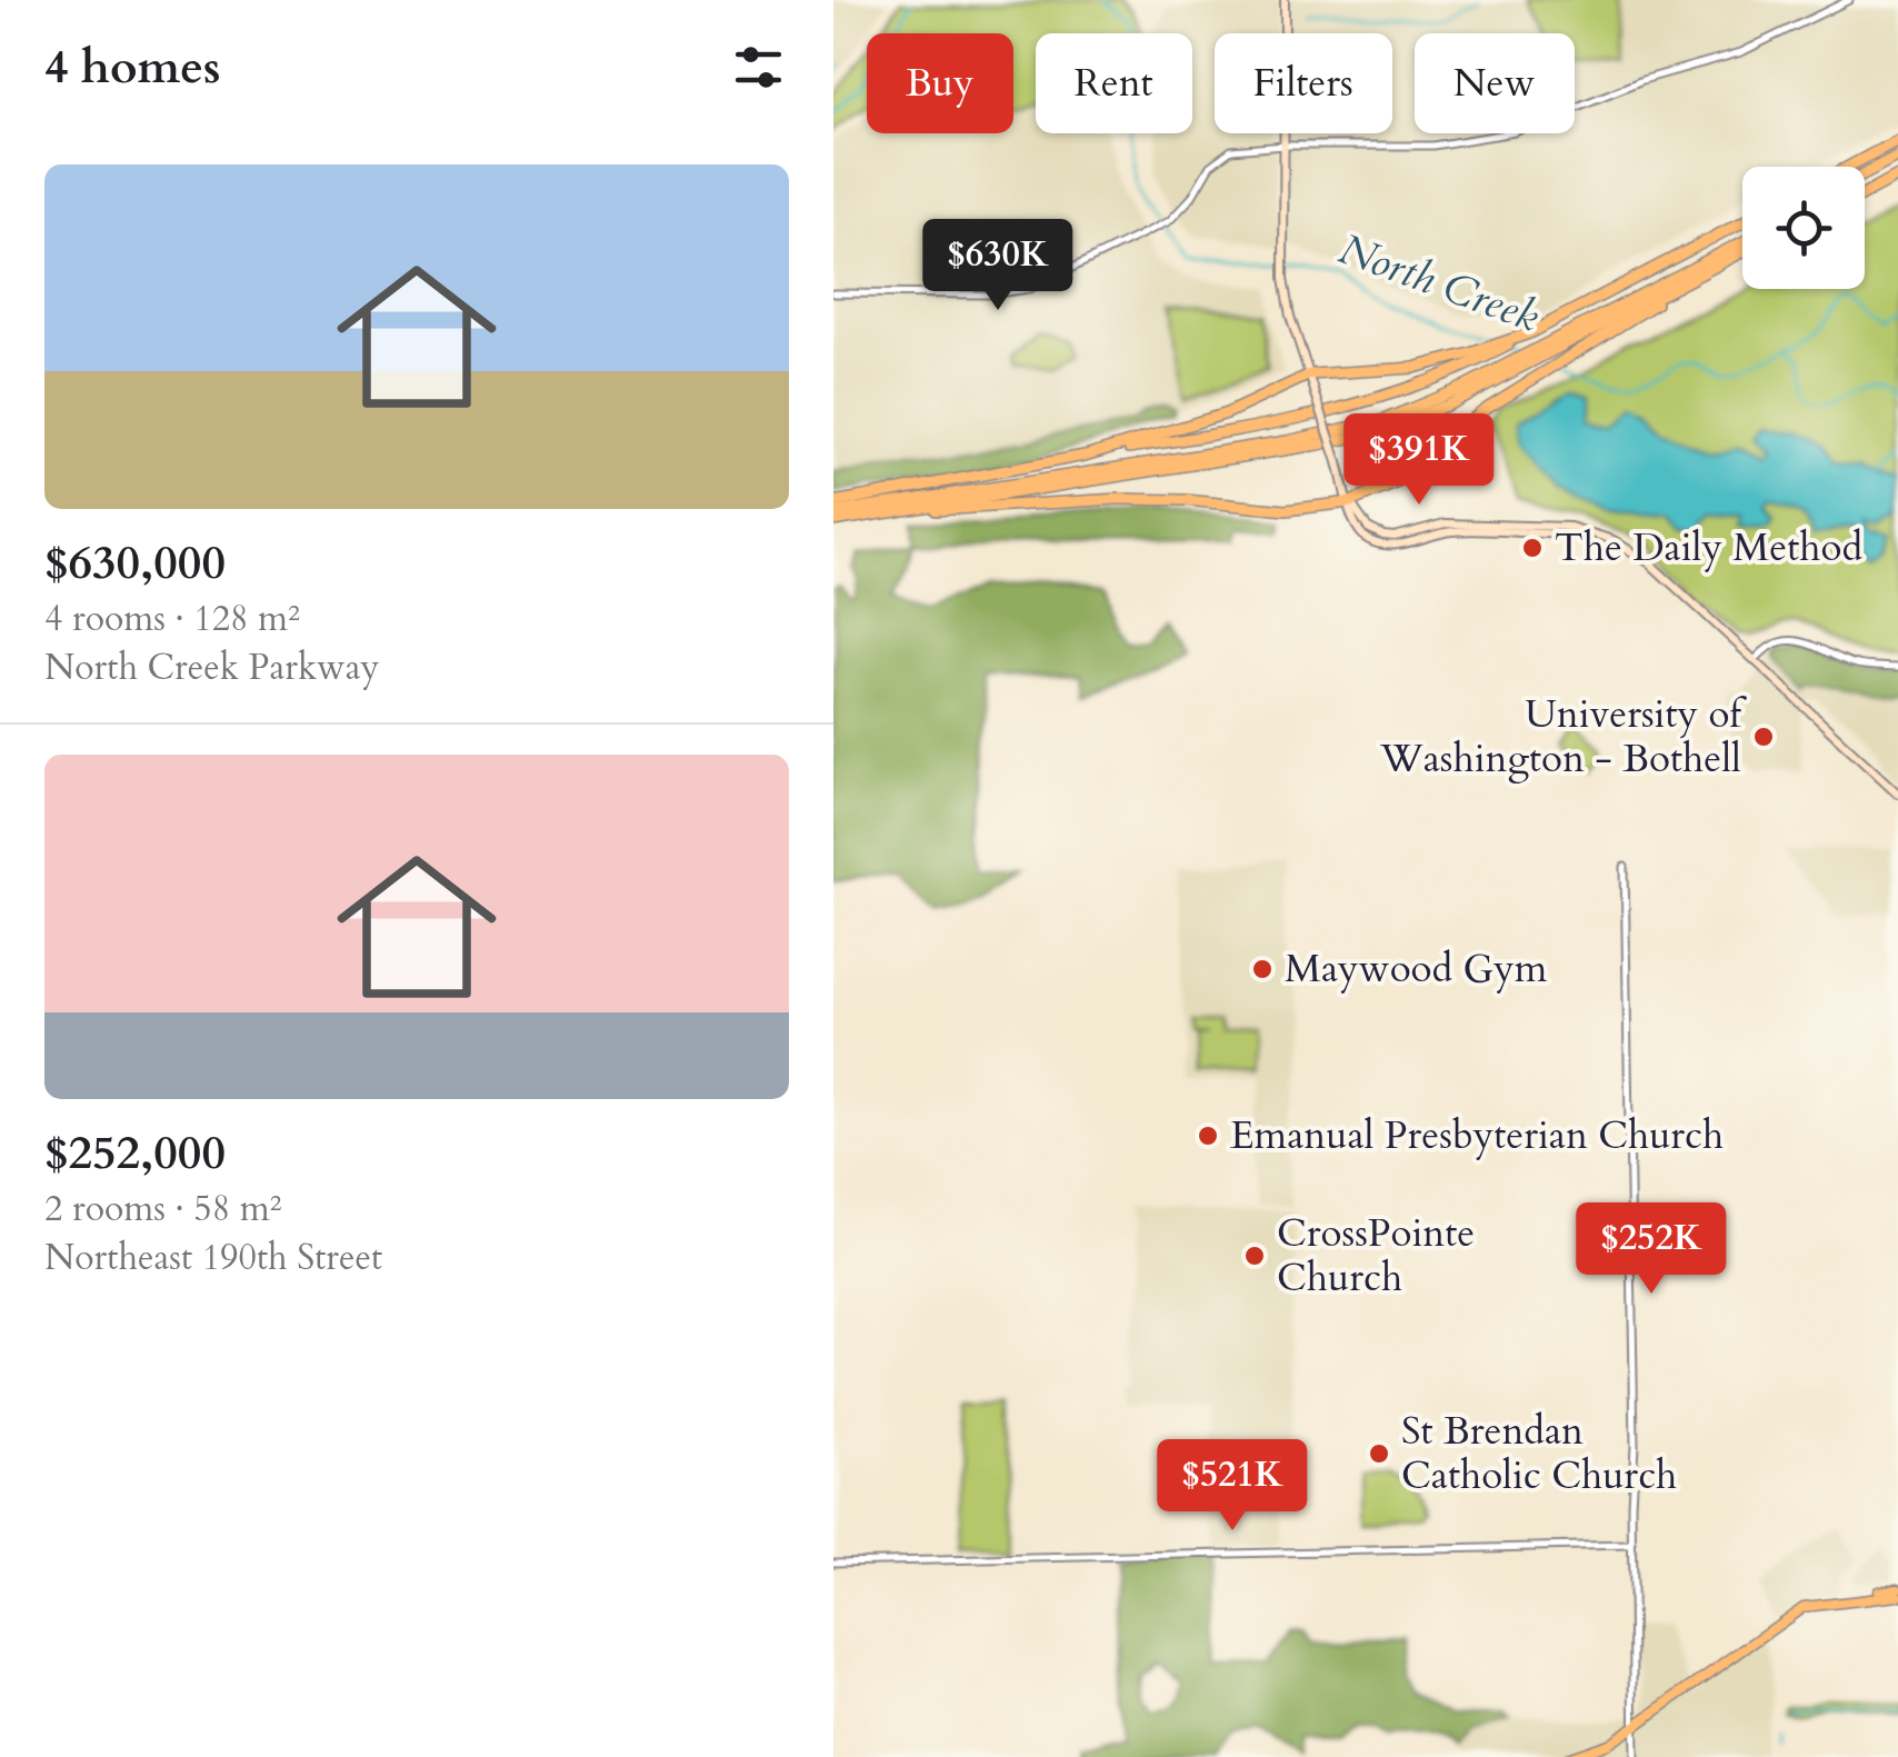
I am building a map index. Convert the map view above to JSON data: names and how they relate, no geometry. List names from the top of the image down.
{
  "water": ["North Creek"],
  "places": [
    "The Daily Method",
    "University of Washington - Bothell",
    "Maywood Gym",
    "Emanual Presbyterian Church",
    "CrossPointe Church",
    "St Brendan Catholic Church"
  ],
  "page": {
    "heading": "4 homes",
    "chip": [
      "Buy",
      "Rent",
      "Filters",
      "New"
    ],
    "list": [
      {
        "name": "$630,000",
        "note": "4 rooms · 128 m² · North Creek Parkway"
      },
      {
        "name": "$252,000",
        "note": "2 rooms · 58 m² · Northeast 190th Street"
      }
    ],
    "price": [
      "$630K",
      "$391K",
      "$252K",
      "$521K"
    ]
  }
}
